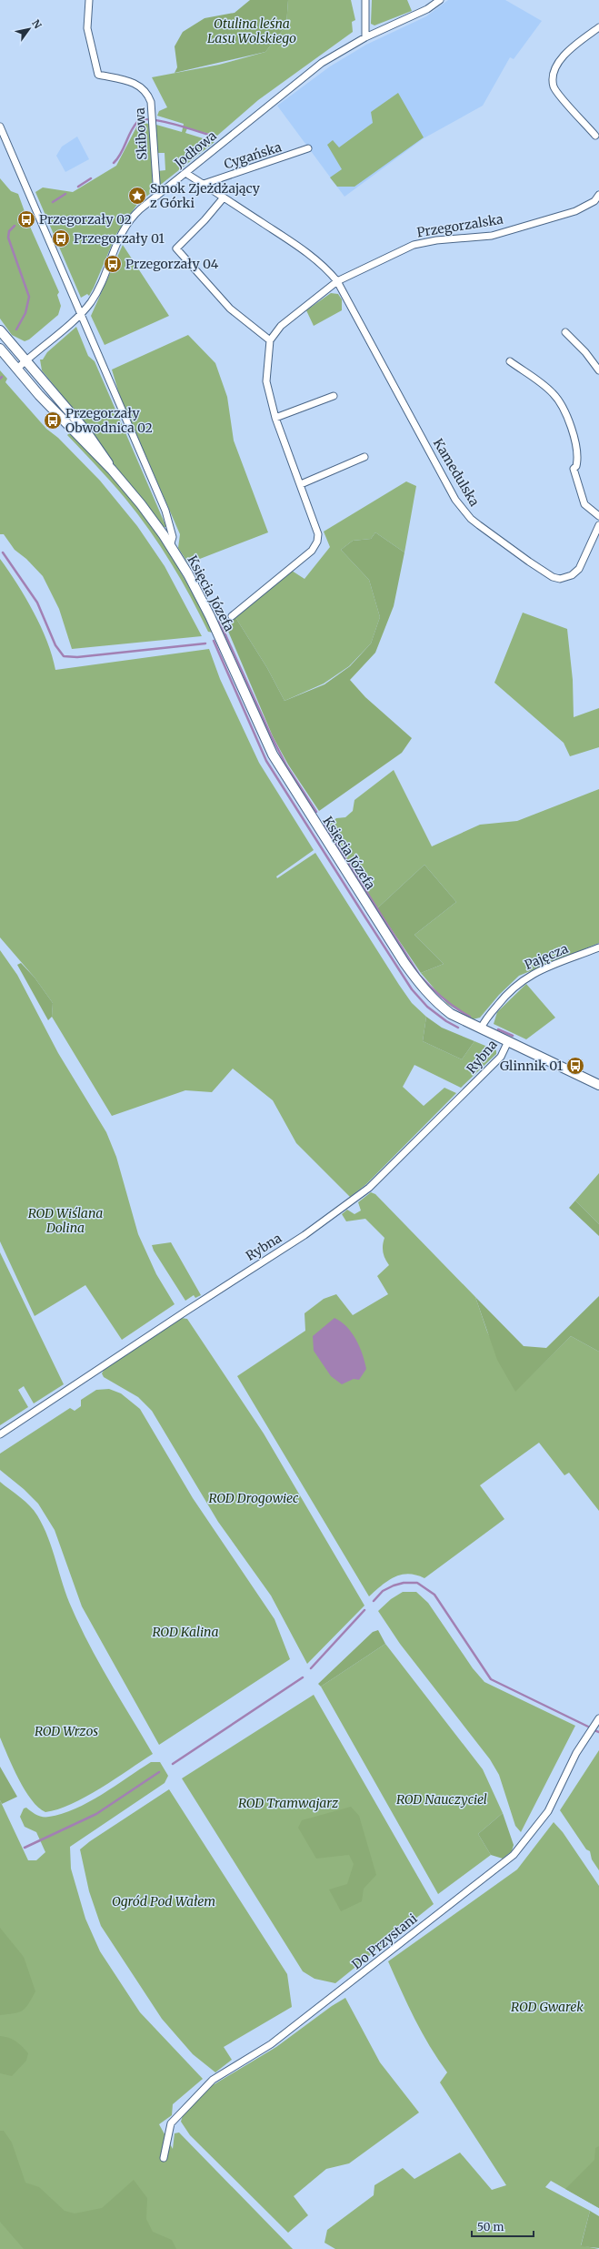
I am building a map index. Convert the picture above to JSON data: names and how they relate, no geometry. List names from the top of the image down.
{
  "streets": {
    "main road": ["Księcia Józefa"],
    "street": [
      "Skibowa",
      "Jodłowa",
      "Cygańska",
      "Przegorzalska",
      "Kamedulska",
      "Pajęcza",
      "Rybna",
      "Do Przystani"
    ]
  },
  "crossings": [
    ["Skibowa", "Jodłowa"],
    ["Przegorzalska", "Kamedulska"],
    ["Księcia Józefa", "Pajęcza"],
    ["Księcia Józefa", "Rybna"]
  ],
  "parks": [
    "Otulina leśna Lasu Wolskiego",
    "ROD Wiślana Dolina",
    "ROD Drogowiec",
    "ROD Kalina",
    "ROD Wrzos",
    "ROD Nauczyciel",
    "ROD Tramwajarz",
    "Ogród Pod Wałem",
    "ROD Gwarek"
  ],
  "places": {
    "place": ["Smok Zjeżdżający z Górki"],
    "bus stop": [
      "Przegorzały 02",
      "Przegorzały 01",
      "Przegorzały 04",
      "Przegorzały Obwodnica 02",
      "Glinnik 01"
    ]
  },
  "scale_bar": "50 m",
  "north": "top right"
}
